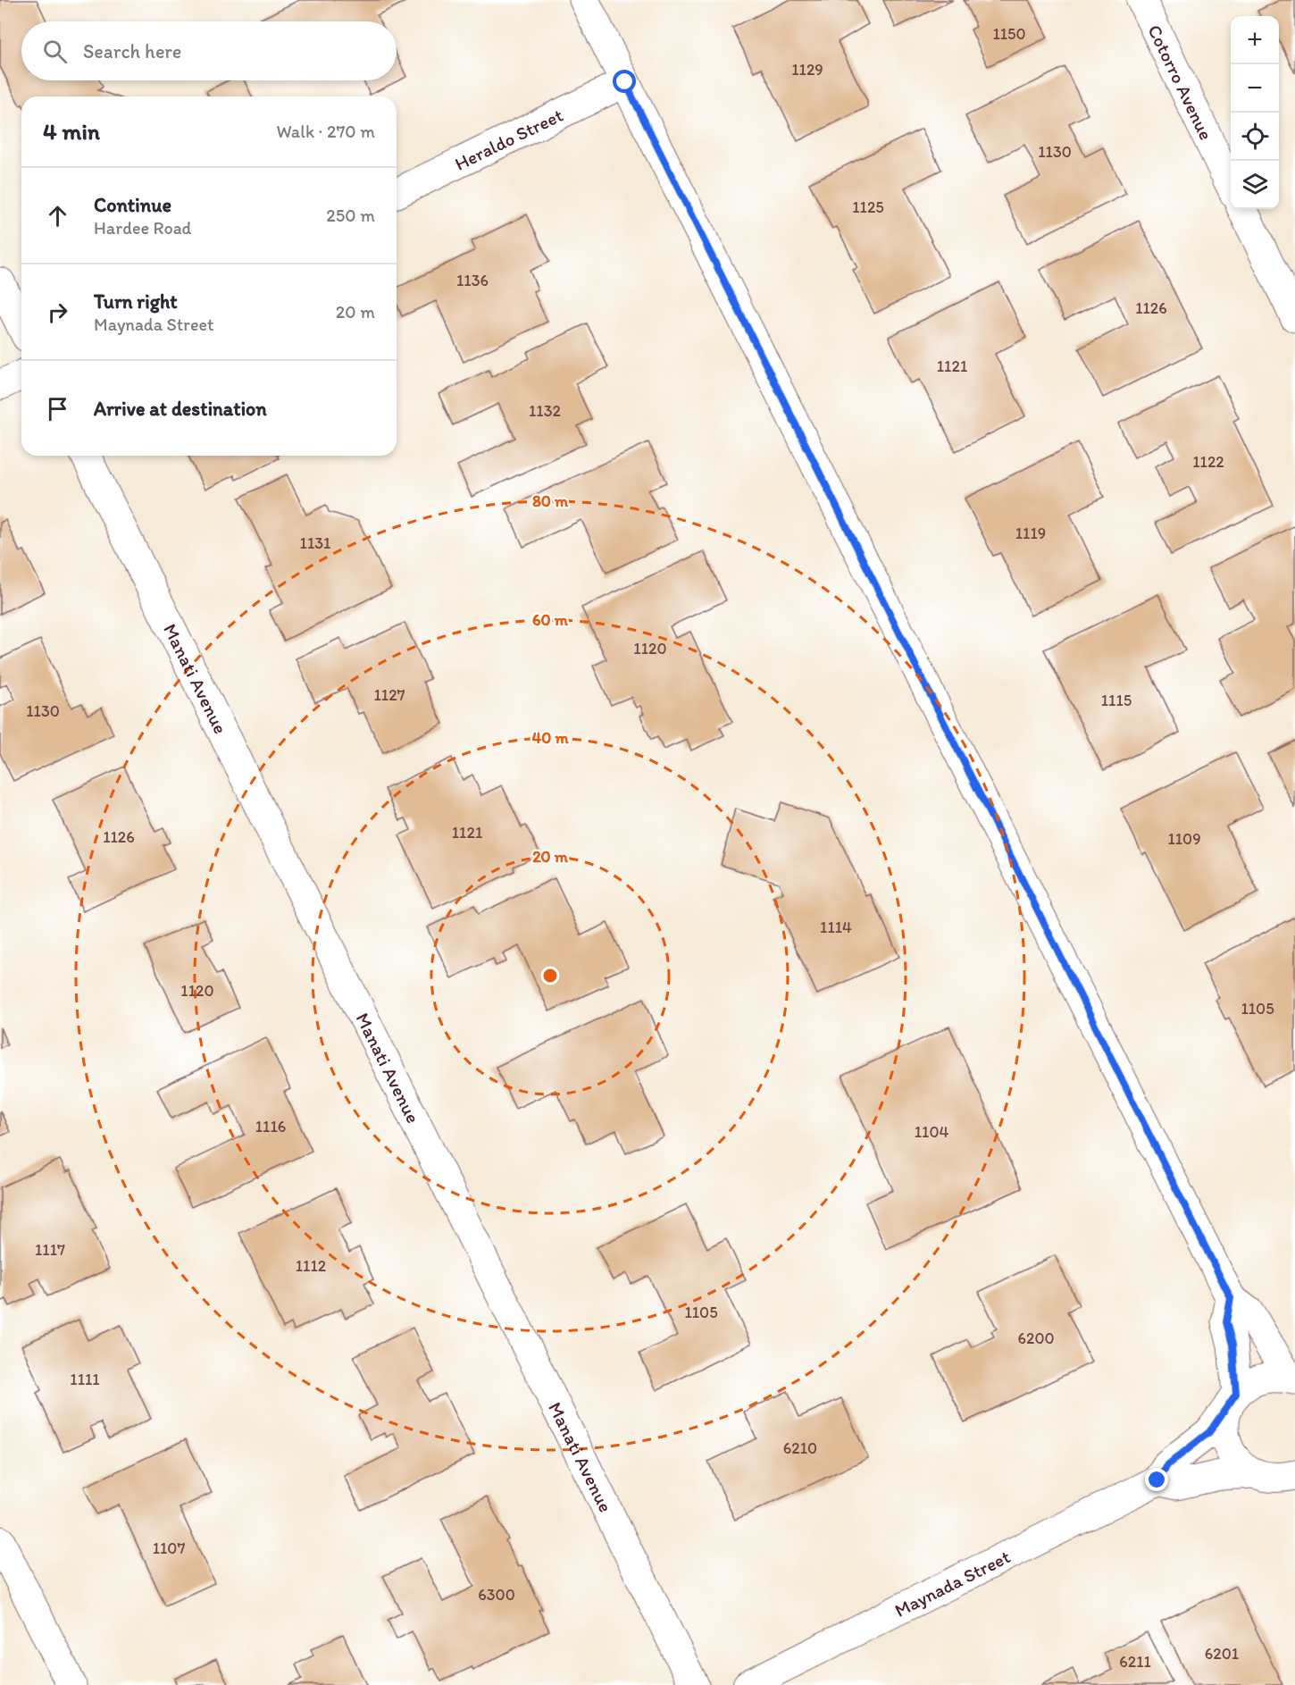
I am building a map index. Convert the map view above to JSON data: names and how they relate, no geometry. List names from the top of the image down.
{
  "streets": {
    "street": [
      "Cotorro Avenue",
      "Heraldo Street",
      "Manati Avenue",
      "Maynada Street"
    ]
  },
  "house_numbers": [
    "1150",
    "1129",
    "1130",
    "1125",
    "1136",
    "1126",
    "1121",
    "1132",
    "1122",
    "1119",
    "1131",
    "1120",
    "1127",
    "1115",
    "1130",
    "1121",
    "1126",
    "1109",
    "1114",
    "1120",
    "1105",
    "1116",
    "1104",
    "1117",
    "1112",
    "1105",
    "6200",
    "1111",
    "6210",
    "1107",
    "6300",
    "6201",
    "6211"
  ],
  "page": {
    "map_buttons": ["+", "−"],
    "search": "Search here",
    "heading": ["4 min", "Walk · 270 m"],
    "list": [
      ["Continue", "Hardee Road", "250 m"],
      ["Turn right", "Maynada Street", "20 m"],
      "Arrive at destination"
    ]
  },
  "rings": [
    "80 m",
    "60 m",
    "40 m",
    "20 m"
  ]
}
